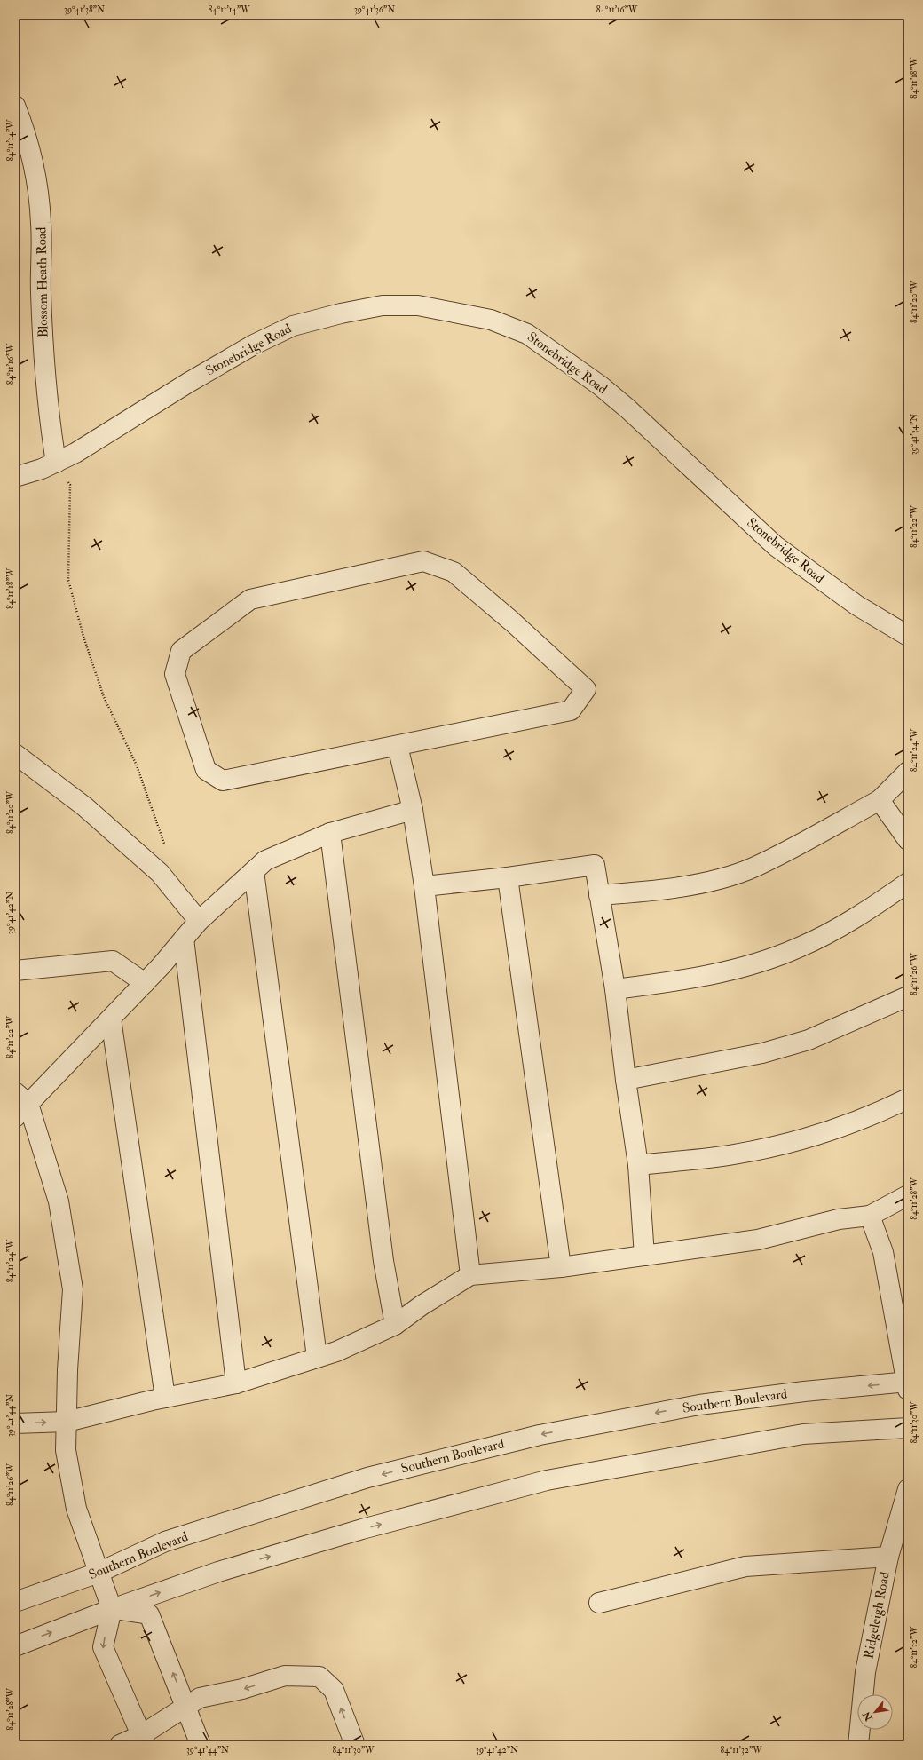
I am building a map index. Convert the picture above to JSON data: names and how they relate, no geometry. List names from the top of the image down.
{
  "streets": {
    "street": [
      "Blossom Heath Road",
      "Stonebridge Road",
      "Southern Boulevard",
      "Ridgeleigh Road"
    ]
  },
  "crossings": [
    ["Blossom Heath Road", "Stonebridge Road"]
  ],
  "north": "bottom left",
  "coordinates": [
    "39°41'38\"N",
    "84°11'14\"W",
    "39°41'36\"N",
    "84°11'16\"W",
    "84°11'18\"W",
    "84°11'20\"W",
    "39°41'34\"N",
    "84°11'22\"W",
    "84°11'24\"W",
    "39°41'42\"N",
    "84°11'26\"W",
    "84°11'28\"W",
    "39°41'44\"N",
    "84°11'30\"W",
    "84°11'32\"W"
  ]
}
